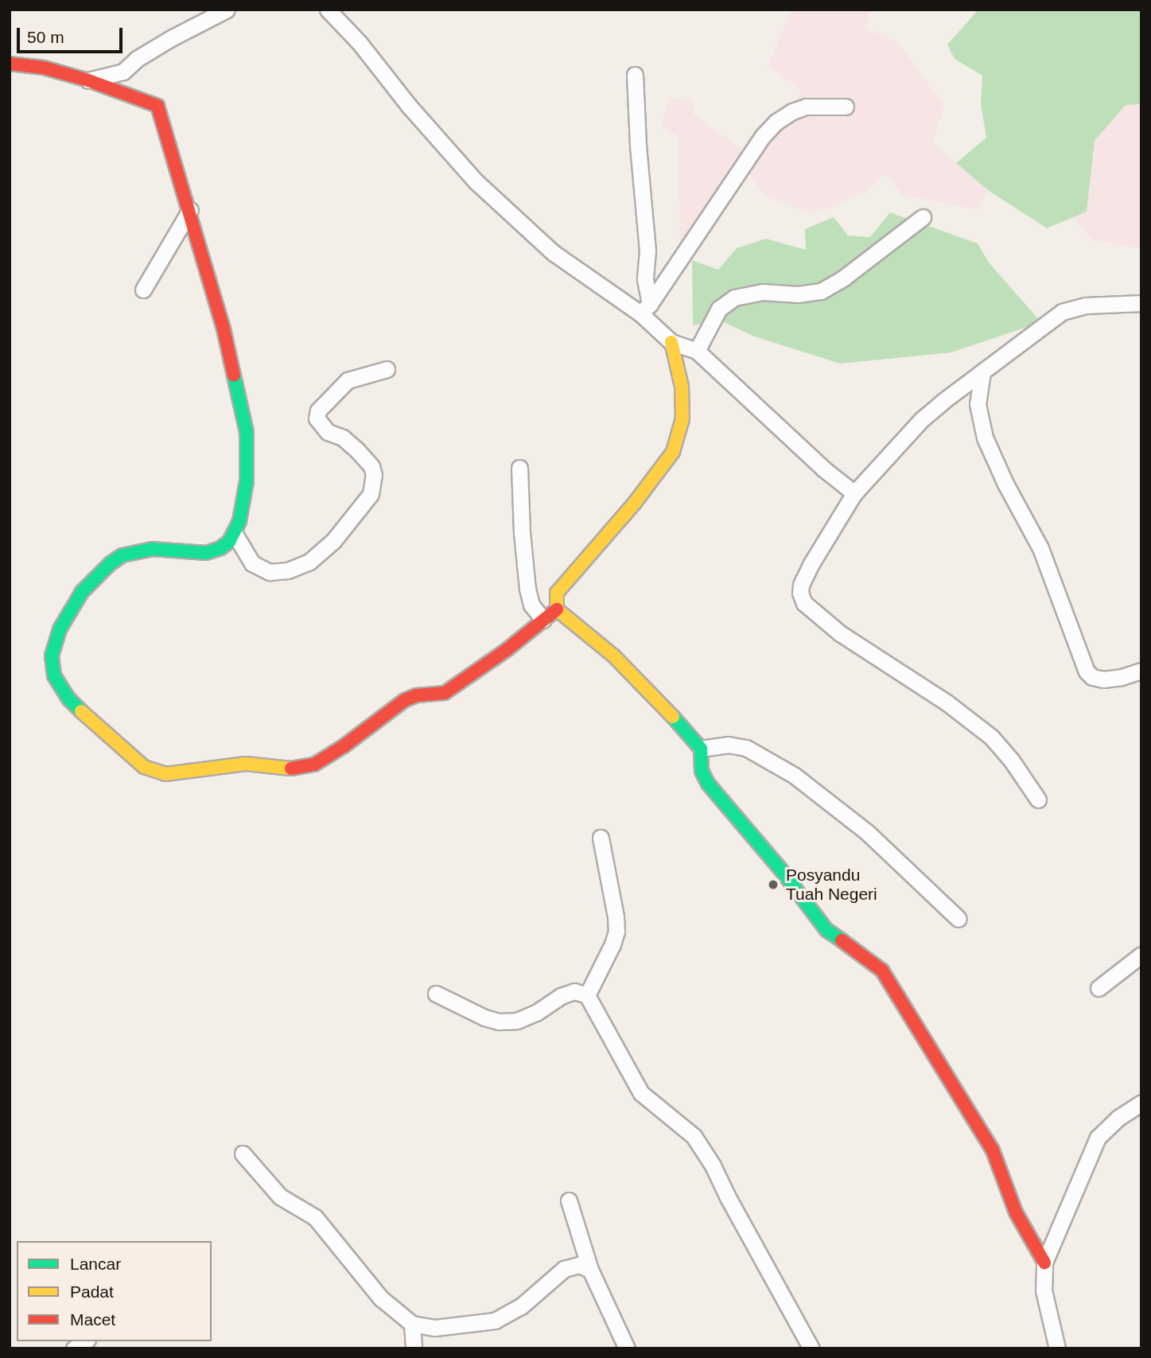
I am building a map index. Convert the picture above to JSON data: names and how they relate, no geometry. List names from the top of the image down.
{
  "places": ["Posyandu Tuah Negeri"],
  "legend": ["Lancar", "Padat", "Macet"],
  "scale_bar": "50 m"
}
